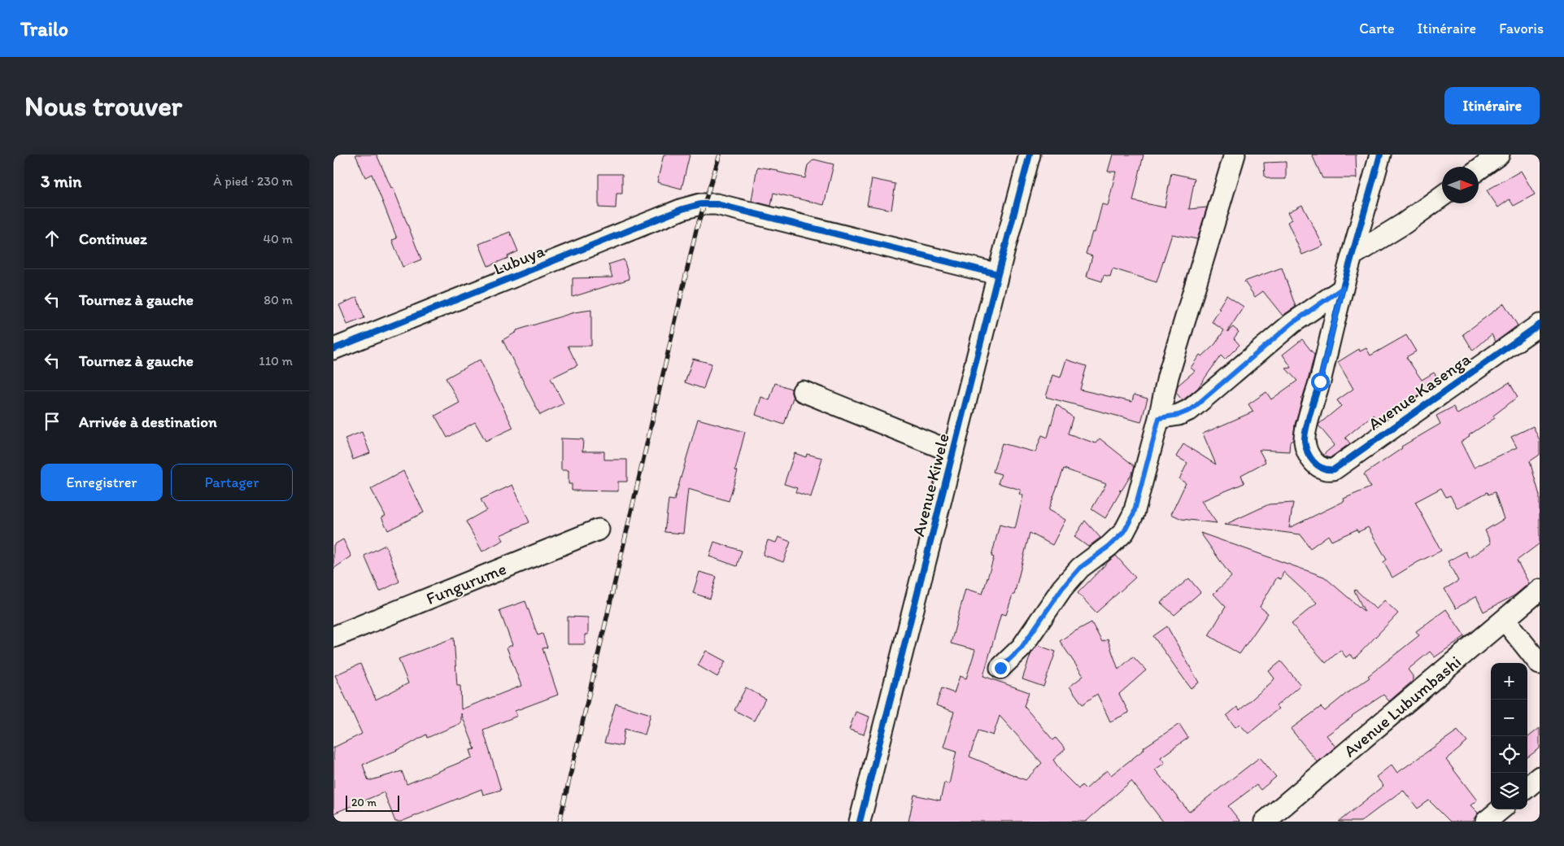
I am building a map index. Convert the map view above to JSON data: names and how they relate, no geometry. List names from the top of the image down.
{
  "streets": {
    "street": [
      "Lubuya",
      "Avenue Kasenga",
      "Avenue Kiwele",
      "Fungurume",
      "Avenue Lubumbashi"
    ]
  },
  "crossings": [
    ["Lubuya", "Avenue Kiwele"]
  ],
  "scale_bar": "20 m",
  "north": "right",
  "page": {
    "header": "Trailo",
    "nav": ["Carte", "Itinéraire", "Favoris"],
    "buttons": [
      "Itinéraire",
      ["Enregistrer", "Partager"]
    ],
    "title": "Nous trouver",
    "heading": ["3 min", "À pied · 230 m"],
    "list": [
      ["Continuez", "40 m"],
      ["Tournez à gauche", "80 m"],
      ["Tournez à gauche", "110 m"],
      "Arrivée à destination"
    ],
    "map_buttons": ["+", "−"],
    "scale": "20 m"
  }
}
